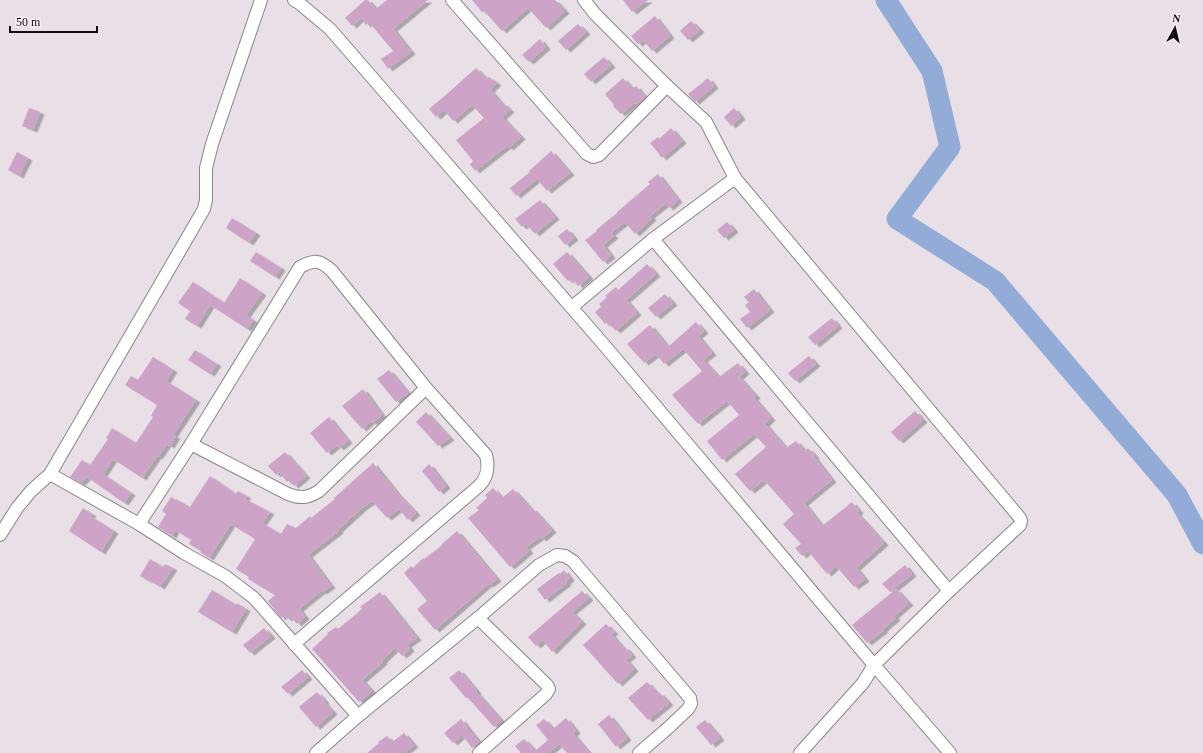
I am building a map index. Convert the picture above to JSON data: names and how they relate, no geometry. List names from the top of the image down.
{
  "scale_bar": "50 m",
  "north": "top"
}
